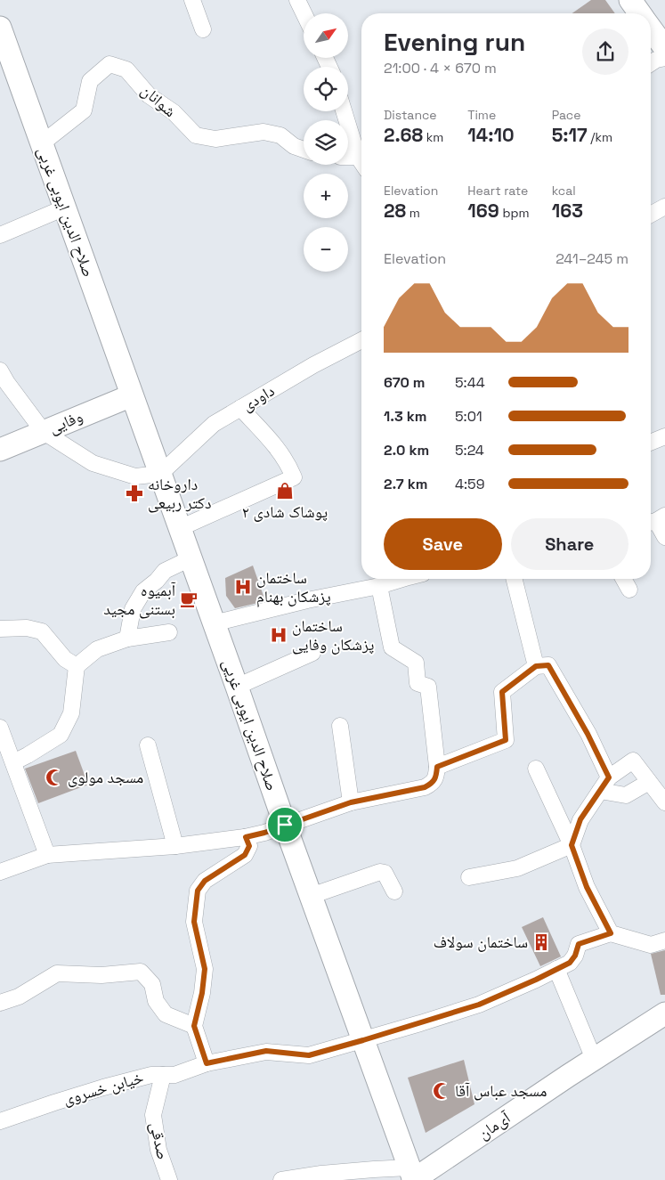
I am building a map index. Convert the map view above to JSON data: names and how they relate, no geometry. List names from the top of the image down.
{
  "streets": {
    "street": [
      "شوانان",
      "صلاح الدین ایوبی غربی",
      "داودی",
      "وفایی",
      "صلاح الدین ایوبی غریی",
      "خیابن خسروی",
      "آی‌مان",
      "صدقی"
    ]
  },
  "crossings": [
    ["شوانان", "صلاح الدین ایوبی غربی"],
    ["صلاح الدین ایوبی غربی", "وفایی"],
    ["صلاح الدین ایوبی غربی", "صلاح الدین ایوبی غریی"],
    ["داودی", "صلاح الدین ایوبی غریی"],
    ["وفایی", "صلاح الدین ایوبی غریی"],
    ["صلاح الدین ایوبی غریی", "خیابن خسروی"],
    ["صلاح الدین ایوبی غریی", "آی‌مان"],
    ["خیابن خسروی", "صدقی"]
  ],
  "places": {
    "shop": ["پوشاک شادی ۲"],
    "pharmacy": ["داروخانه دکتر ربیعی"],
    "hospital": ["ساختمان پزشکان بهنام", "ساختمان پزشکان وفایی"],
    "cafe": ["آبمیوه بستنی مجید"],
    "mosque": ["مسجد مولوی", "مسجد عباس آقا"],
    "building": ["ساختمان سولاف"]
  },
  "north": "top right",
  "page": {
    "map_buttons": ["+", "−"],
    "heading": ["Evening run", "21:00 · 4 × 670 m"],
    "stats": [
      ["Distance", "2.68 km"],
      ["Time", "14:10"],
      ["Pace", "5:17 /km"],
      ["Elevation", "28 m"],
      ["Heart rate", "169 bpm"],
      ["kcal", "163"]
    ],
    "chart": ["Elevation", "241–245 m"],
    "list": [
      {
        "name": "670 m",
        "note": "5:44"
      },
      {
        "name": "1.3 km",
        "note": "5:01"
      },
      {
        "name": "2.0 km",
        "note": "5:24"
      },
      {
        "name": "2.7 km",
        "note": "4:59"
      }
    ],
    "buttons": ["Save", "Share"]
  }
}
